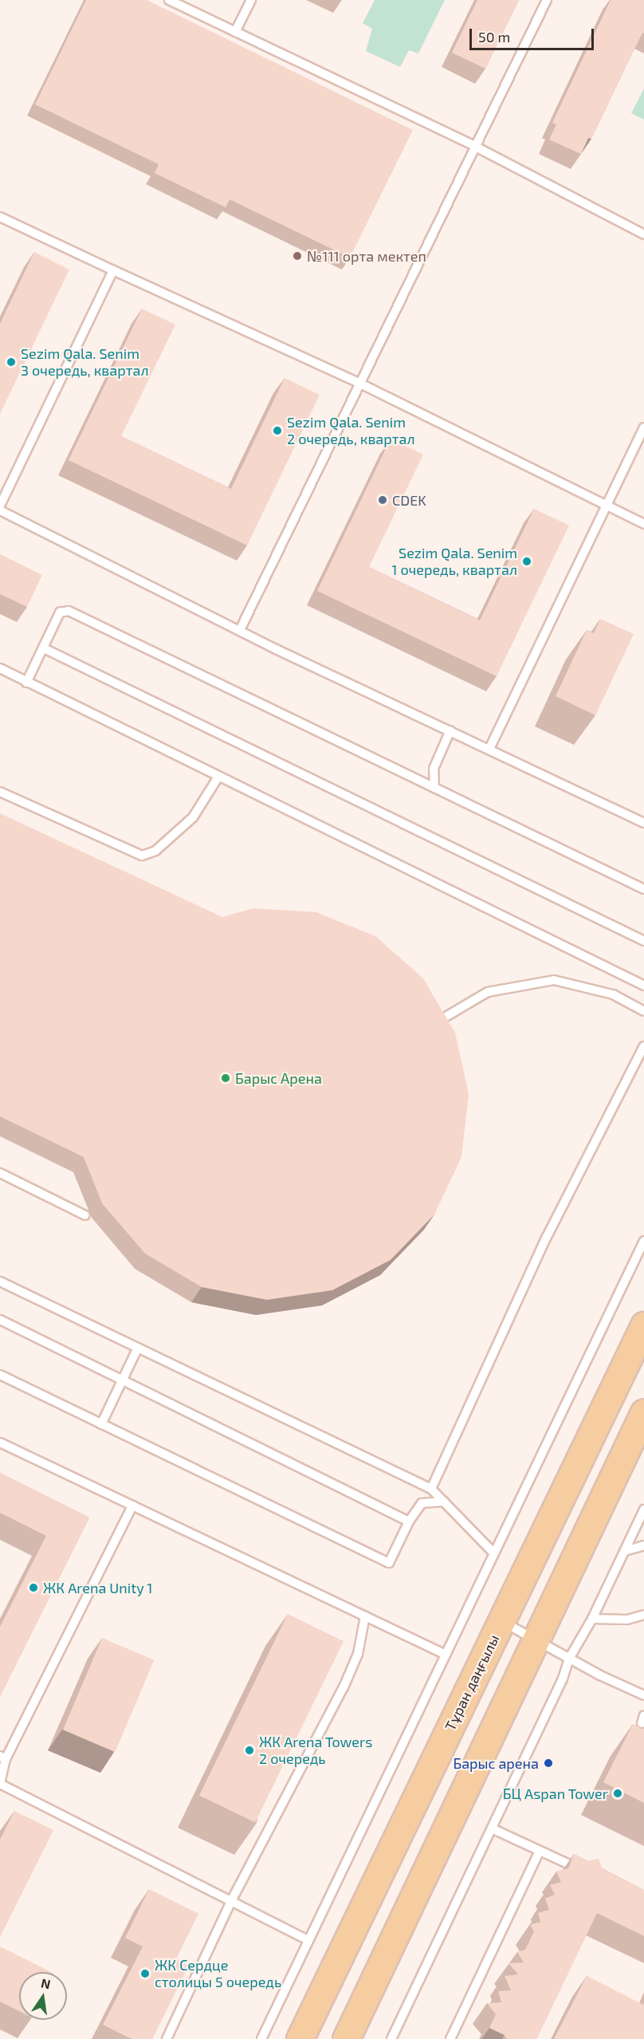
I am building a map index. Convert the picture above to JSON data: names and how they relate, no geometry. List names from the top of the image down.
{
  "streets": {
    "main road": ["Тұран даңғылы"]
  },
  "places": [
    "№111 орта мектеп",
    "Sezim Qala. Senim 3 очередь, квартал",
    "Sezim Qala. Senim 2 очередь, квартал",
    "CDEK",
    "Sezim Qala. Senim 1 очередь, квартал",
    "Барыс Арена",
    "ЖК Arena Unity 1",
    "ЖК Arena Towers 2 очередь",
    "Барыс арена",
    "БЦ Aspan Tower",
    "ЖК Сердце столицы 5 очередь"
  ],
  "scale_bar": "50 m",
  "north": "top"
}
